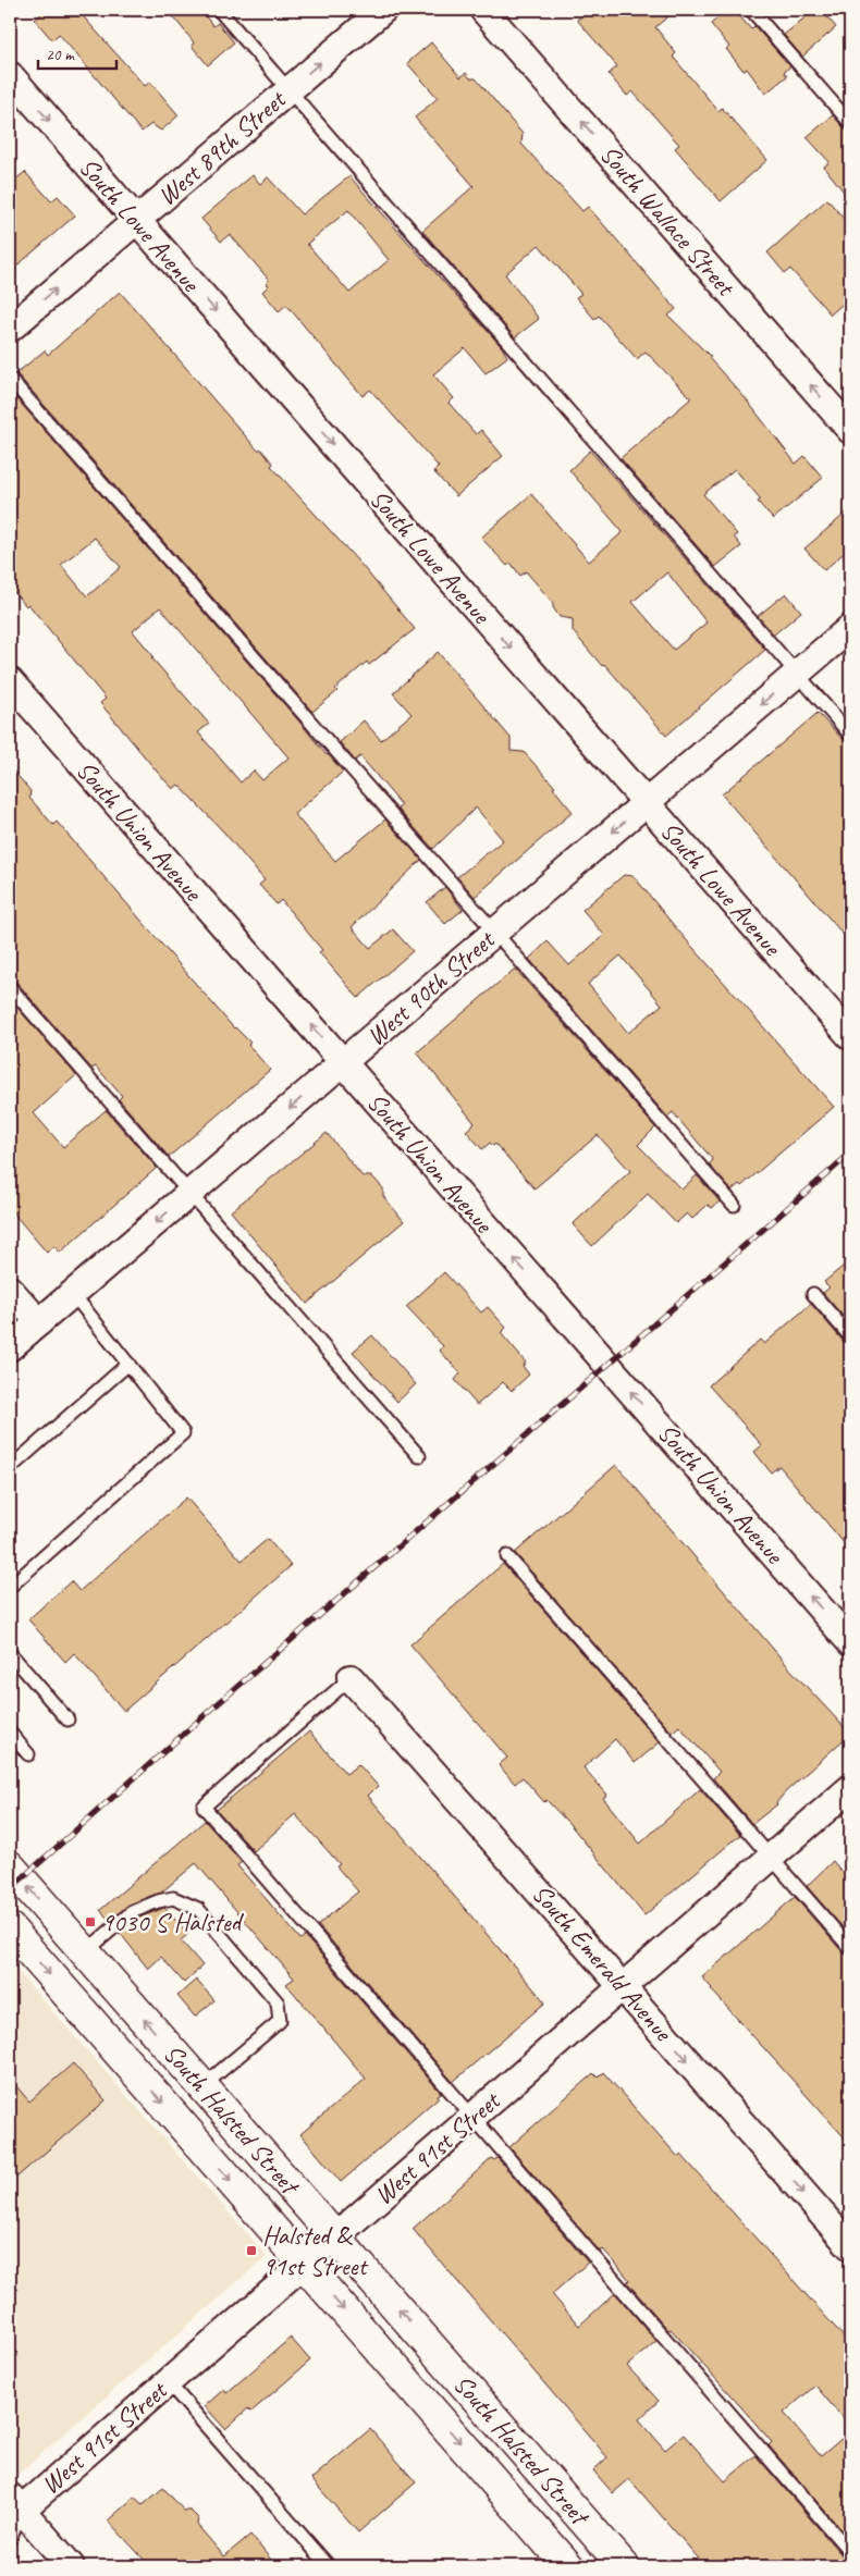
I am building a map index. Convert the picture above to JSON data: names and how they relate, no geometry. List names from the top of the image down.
{
  "streets": {
    "main road": ["South Halsted Street"],
    "street": [
      "West 89th Street",
      "South Wallace Street",
      "South Lowe Avenue",
      "South Union Avenue",
      "West 90th Street",
      "South Emerald Avenue",
      "West 91st Street"
    ]
  },
  "crossings": [
    ["West 89th Street", "South Lowe Avenue"],
    ["South Lowe Avenue", "West 90th Street"],
    ["South Union Avenue", "West 90th Street"],
    ["South Emerald Avenue", "West 91st Street"],
    ["South Halsted Street", "West 91st Street"]
  ],
  "one_way": [
    "West 89th Street",
    "South Wallace Street",
    "South Lowe Avenue",
    "South Union Avenue",
    "West 90th Street",
    "South Emerald Avenue"
  ],
  "places": {
    "transit": ["9030 S Halsted", "Halsted & 91st Street"]
  },
  "scale_bar": "20 m"
}
